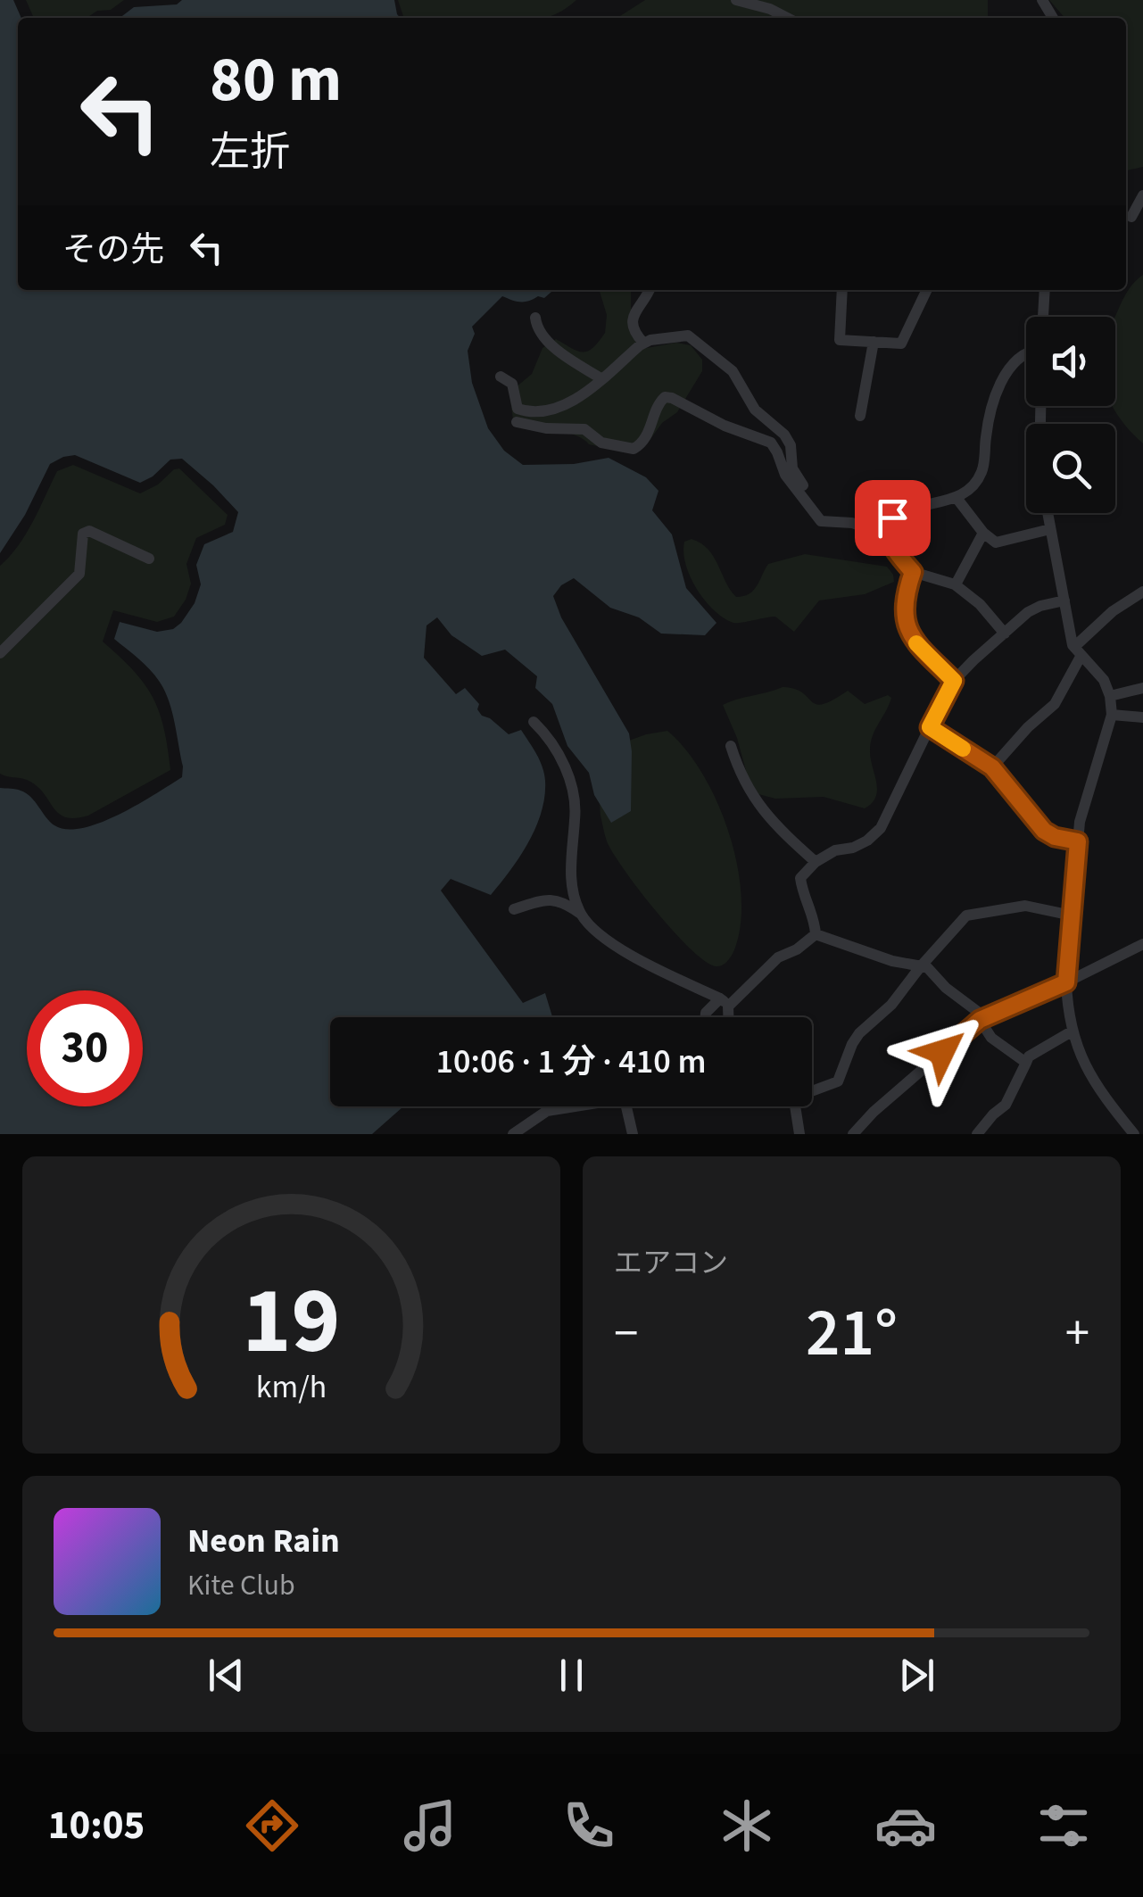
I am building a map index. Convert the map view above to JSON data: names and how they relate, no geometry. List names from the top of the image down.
{
  "page": {
    "turn": ["80 m", "左折"],
    "then": "その先",
    "limit": "30",
    "trip": "10:06 · 1 分 · 410 m",
    "tile": "エアコン",
    "heat": ["−", "21°", "+"],
    "song": ["Neon Rain", "Kite Club"],
    "tabs": "10:05",
    "gauge": ["19", "km/h"]
  }
}
